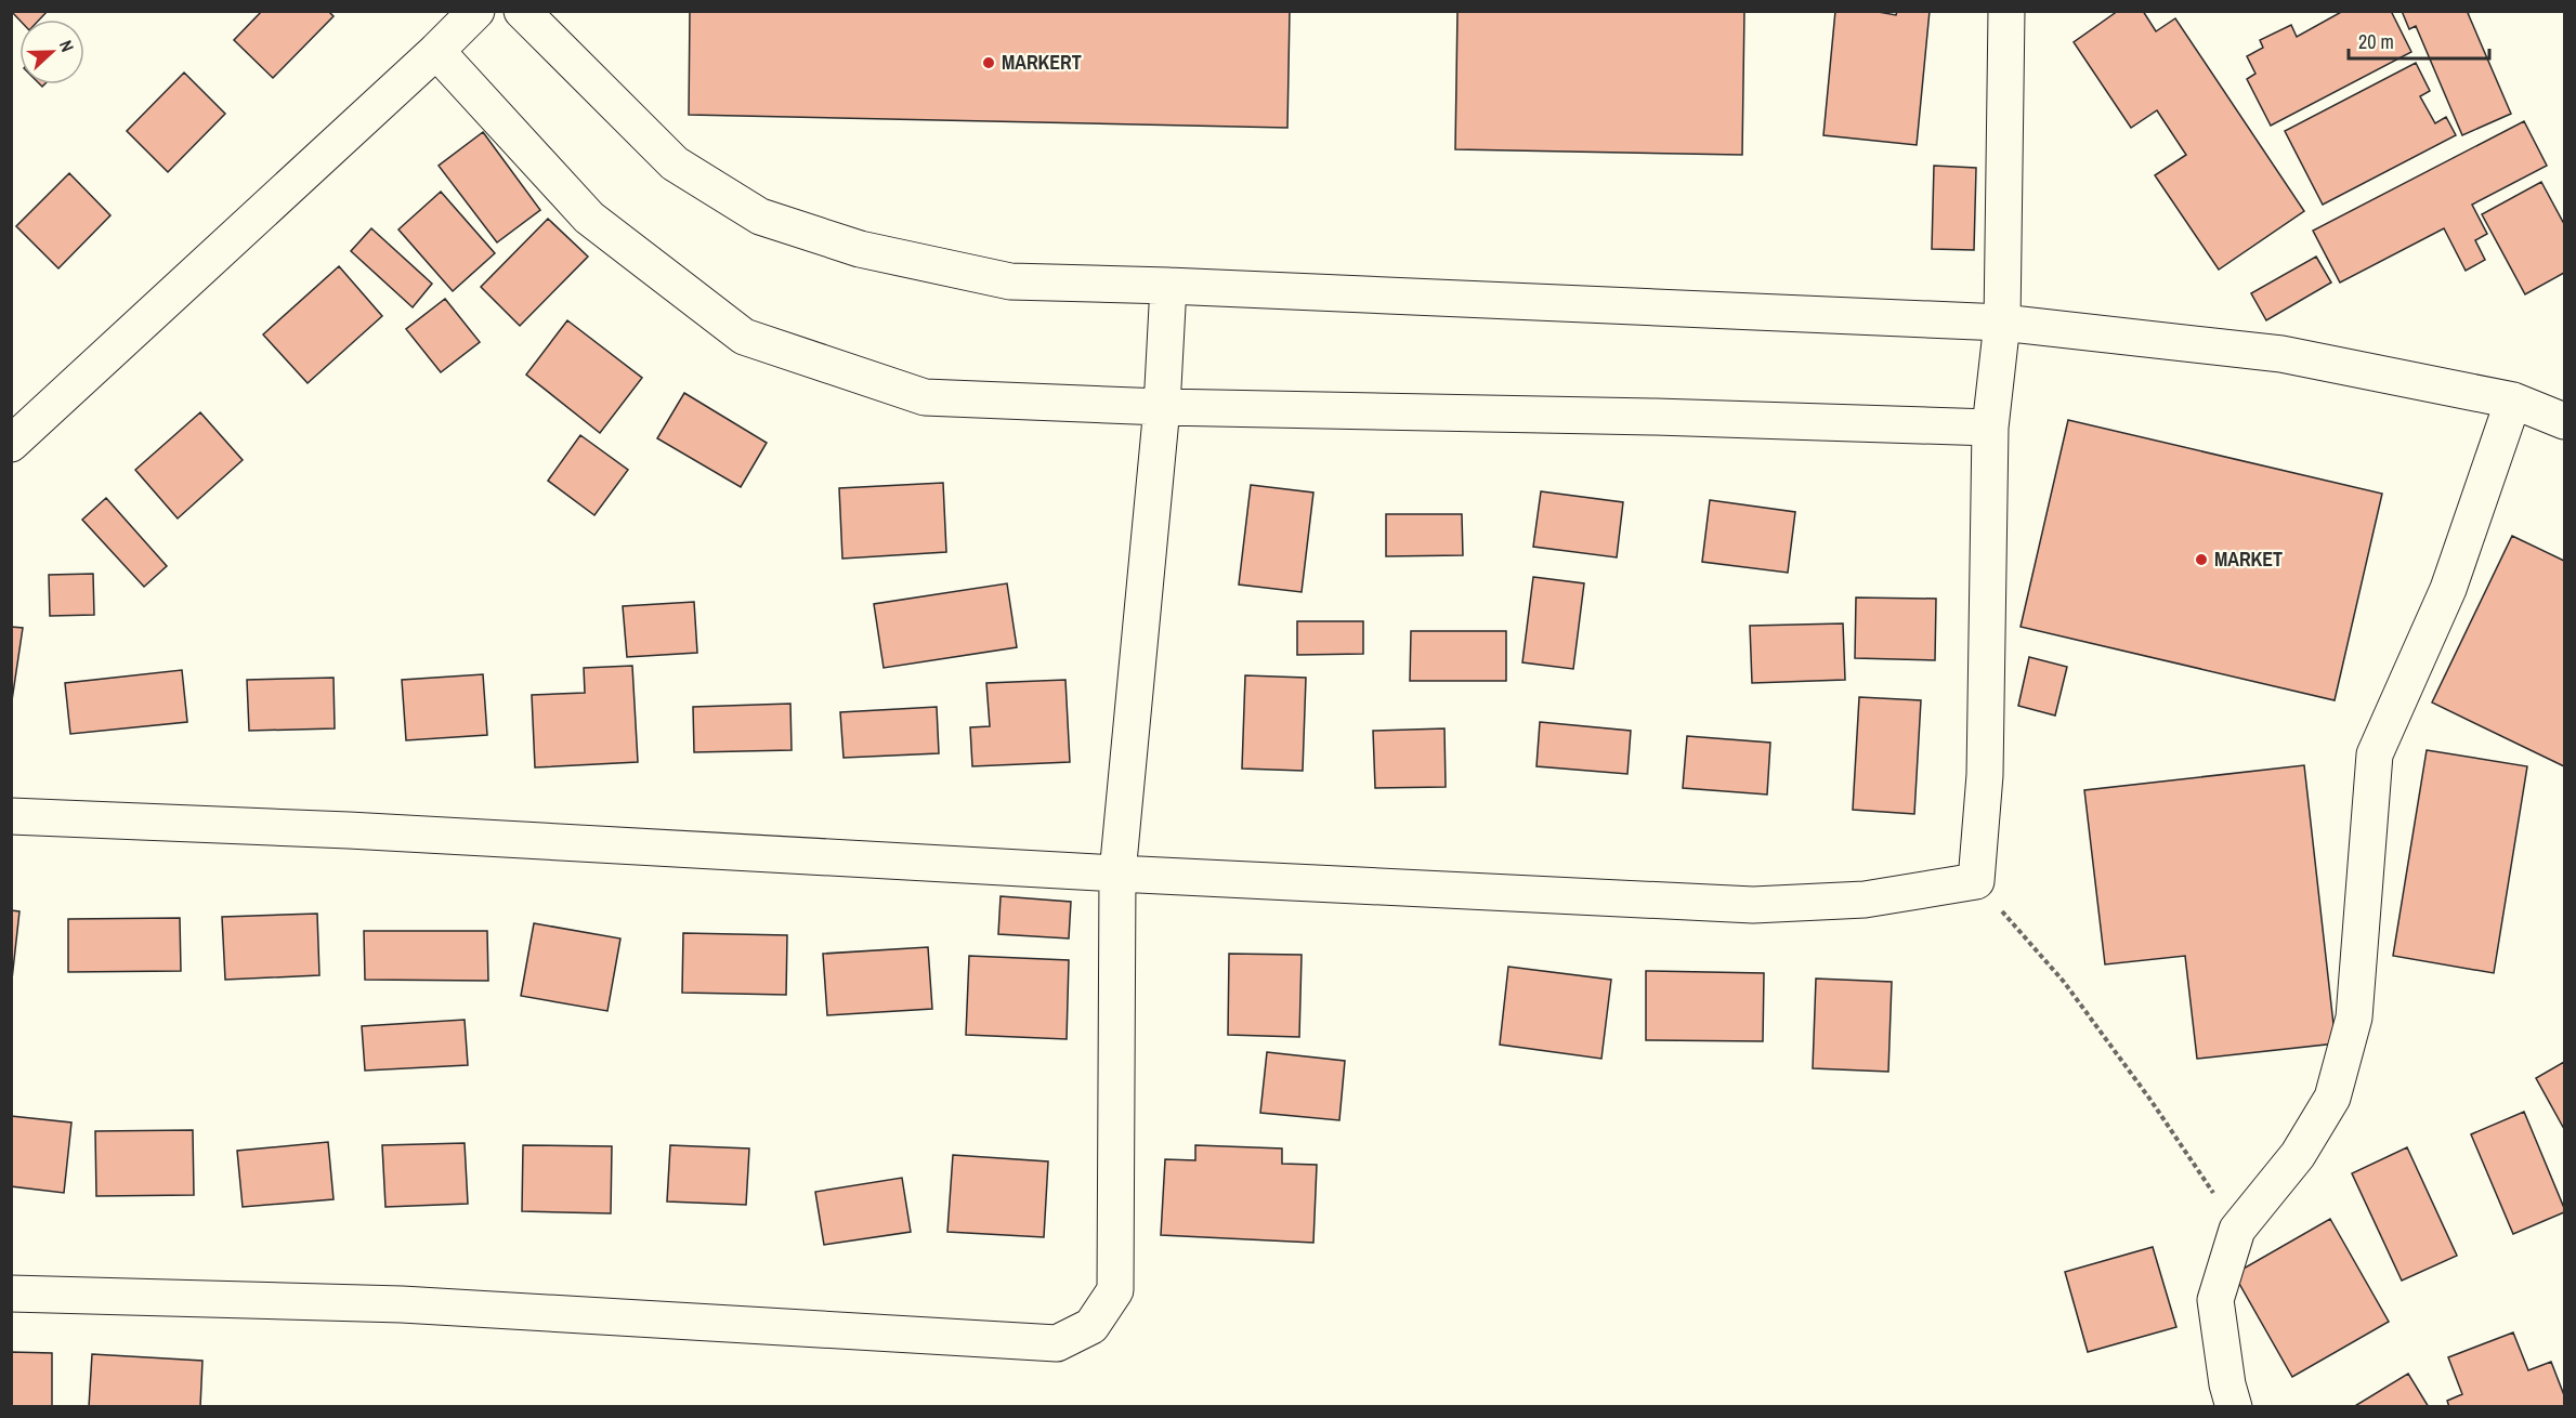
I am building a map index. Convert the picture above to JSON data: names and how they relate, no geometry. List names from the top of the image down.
{
  "places": ["MARKERT", "MARKET"],
  "scale_bar": "20 m",
  "north": "right"
}
